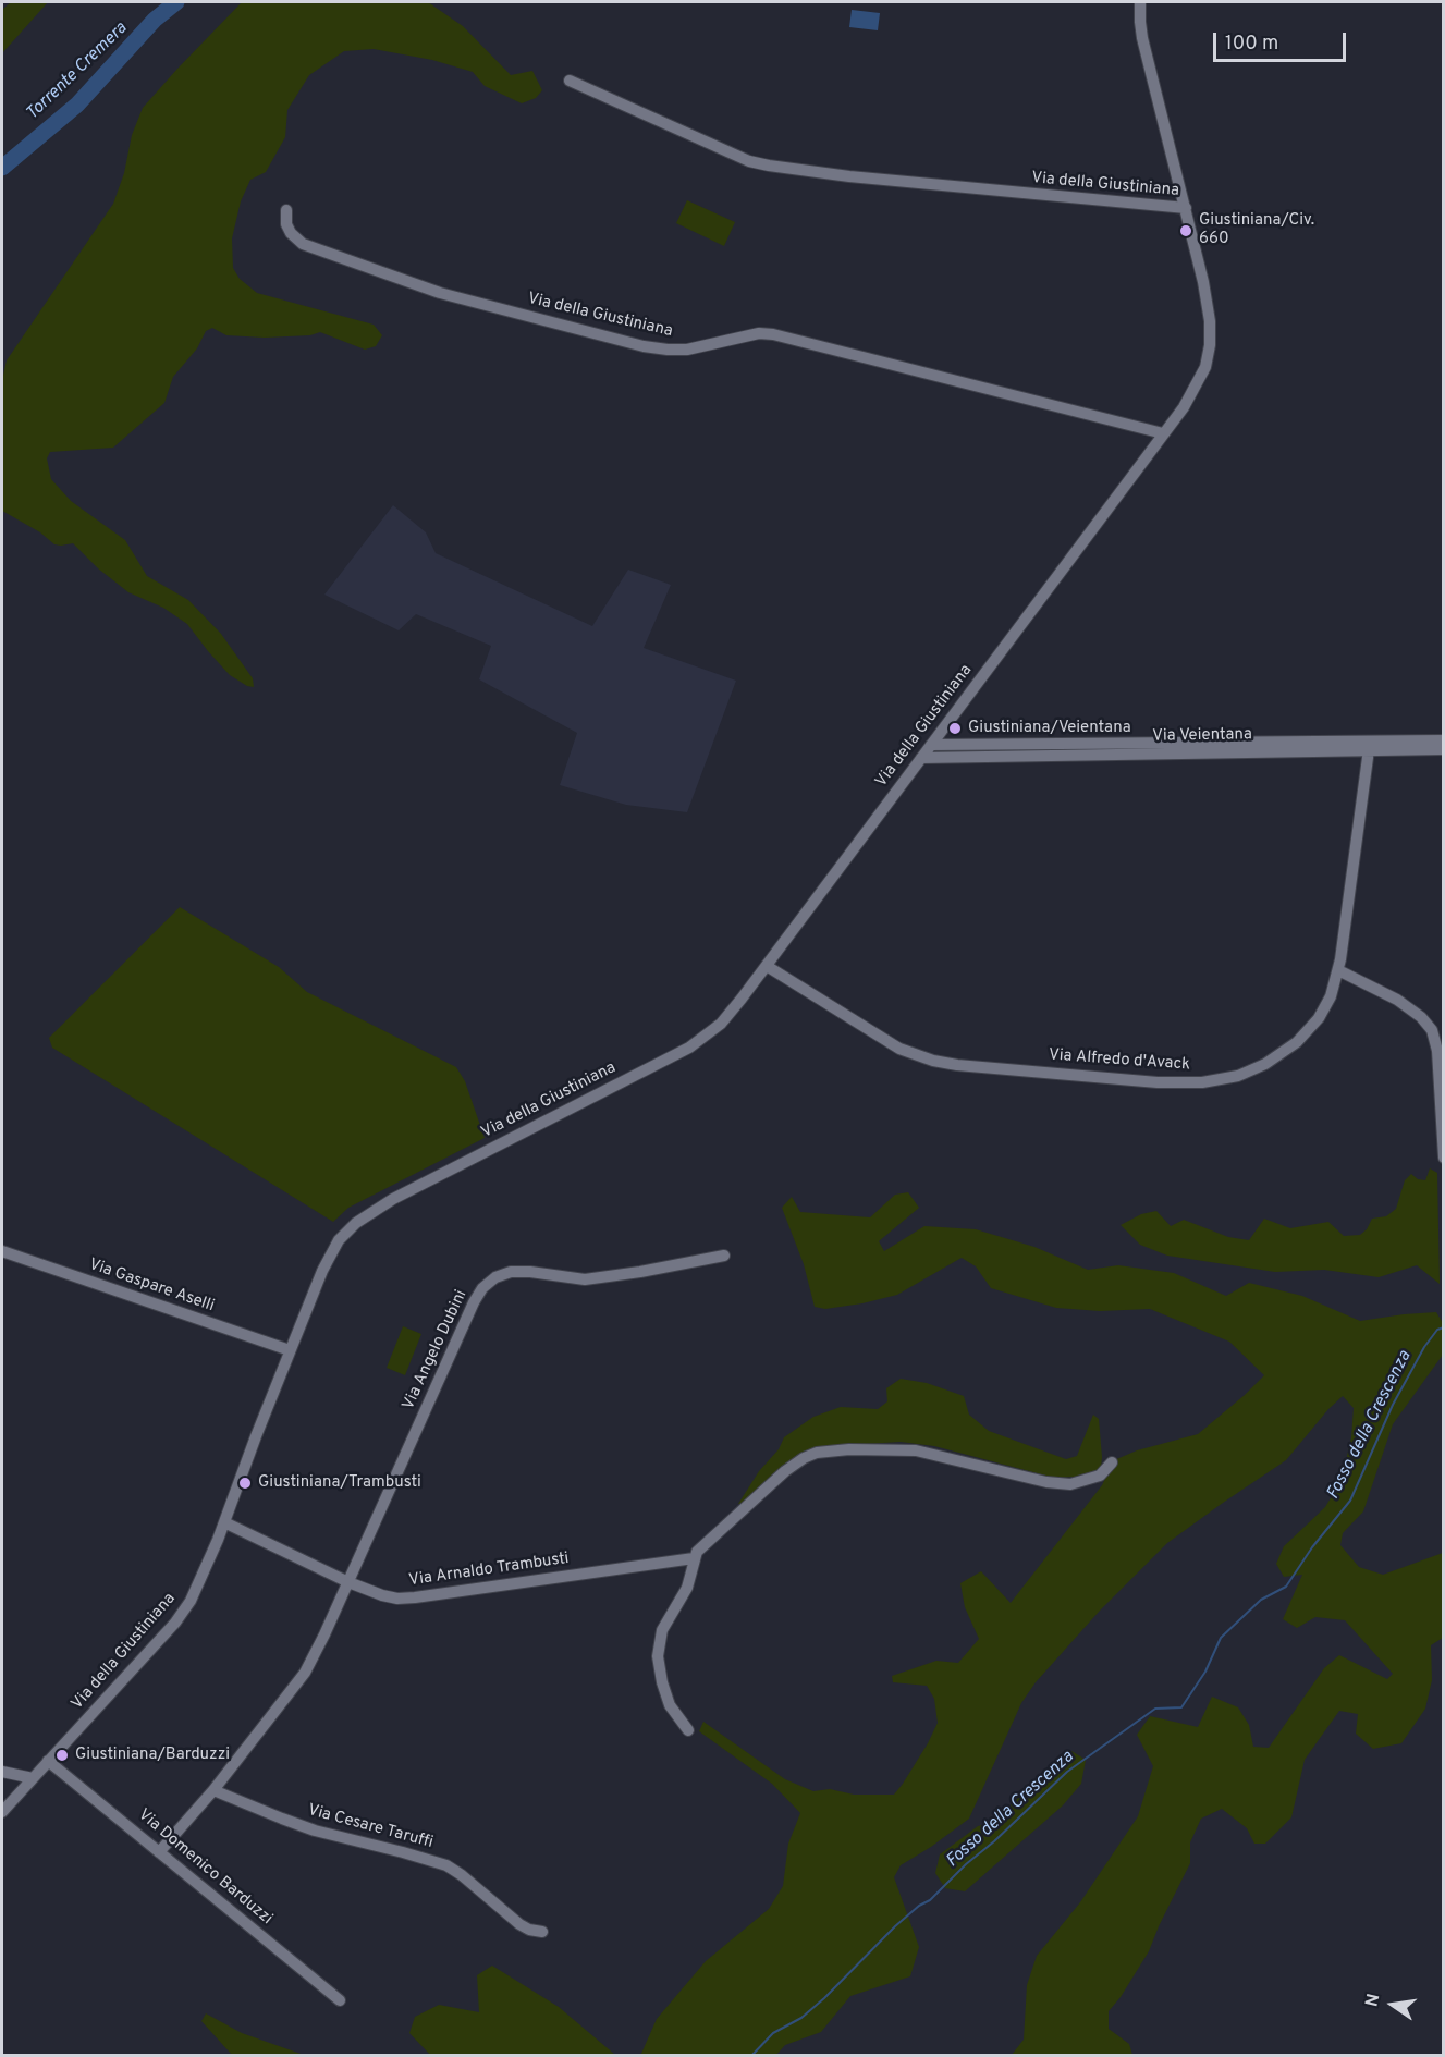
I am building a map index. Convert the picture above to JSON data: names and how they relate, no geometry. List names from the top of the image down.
{
  "streets": {
    "street": [
      "Via della Giustiniana",
      "Via Veientana",
      "Via Alfredo d'Avack",
      "Via Gaspare Aselli",
      "Via Angelo Dubini",
      "Via Arnaldo Trambusti",
      "Via Cesare Taruffi",
      "Via Domenico Barduzzi"
    ]
  },
  "crossings": [
    ["Via della Giustiniana", "Via Veientana"],
    ["Via della Giustiniana", "Via Alfredo d'Avack"],
    ["Via della Giustiniana", "Via Gaspare Aselli"],
    ["Via della Giustiniana", "Via Arnaldo Trambusti"],
    ["Via della Giustiniana", "Via Domenico Barduzzi"],
    ["Via Veientana", "Via Alfredo d'Avack"],
    ["Via Angelo Dubini", "Via Arnaldo Trambusti"],
    ["Via Angelo Dubini", "Via Cesare Taruffi"],
    ["Via Angelo Dubini", "Via Domenico Barduzzi"]
  ],
  "water": ["Torrente Cremera", "Fosso della Crescenza"],
  "places": [
    "Giustiniana/Civ. 660",
    "Giustiniana/Veientana",
    "Giustiniana/Trambusti",
    "Giustiniana/Barduzzi"
  ],
  "scale_bar": "100 m",
  "north": "left"
}
